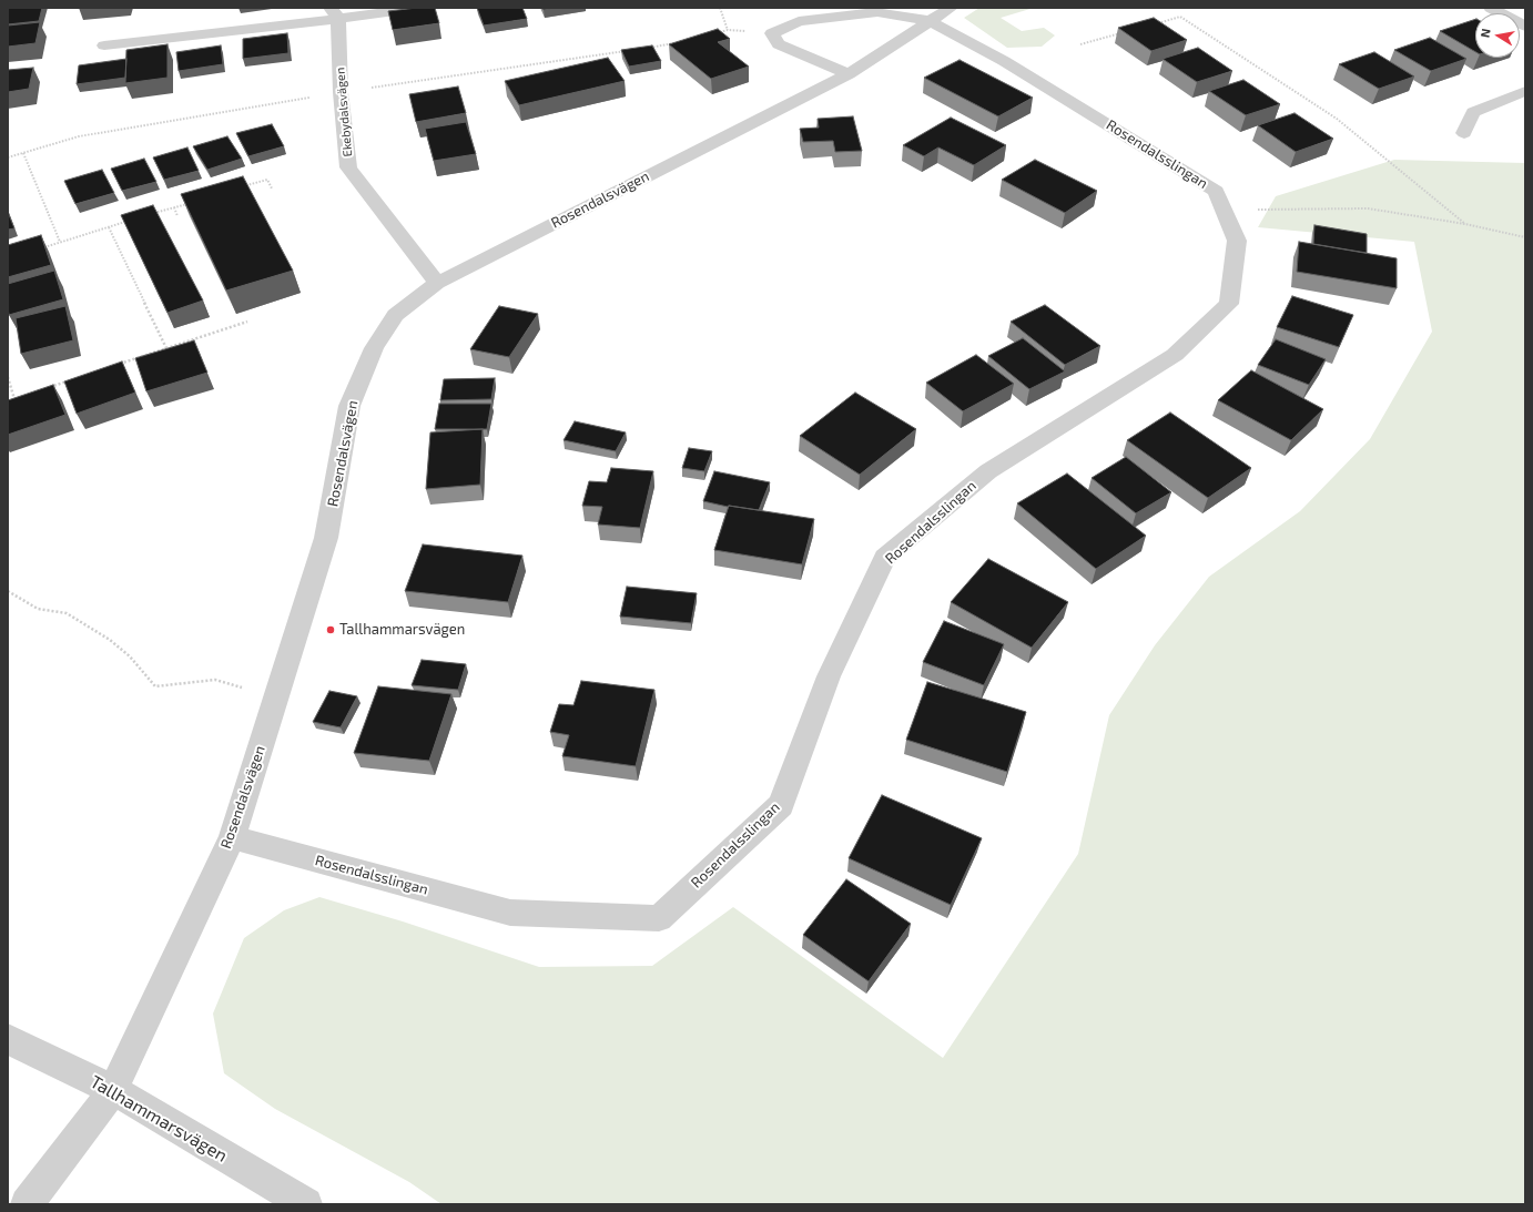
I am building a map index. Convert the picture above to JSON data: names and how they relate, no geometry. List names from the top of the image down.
{
  "streets": {
    "street": [
      "Ekebydalsvägen",
      "Rosendalsslingan",
      "Rosendalsvägen",
      "Tallhammarsvägen"
    ]
  },
  "crossings": [
    ["Ekebydalsvägen", "Rosendalsvägen"],
    ["Rosendalsslingan", "Rosendalsvägen"],
    ["Rosendalsvägen", "Tallhammarsvägen"]
  ],
  "places": ["Tallhammarsvägen"],
  "north": "left"
}
